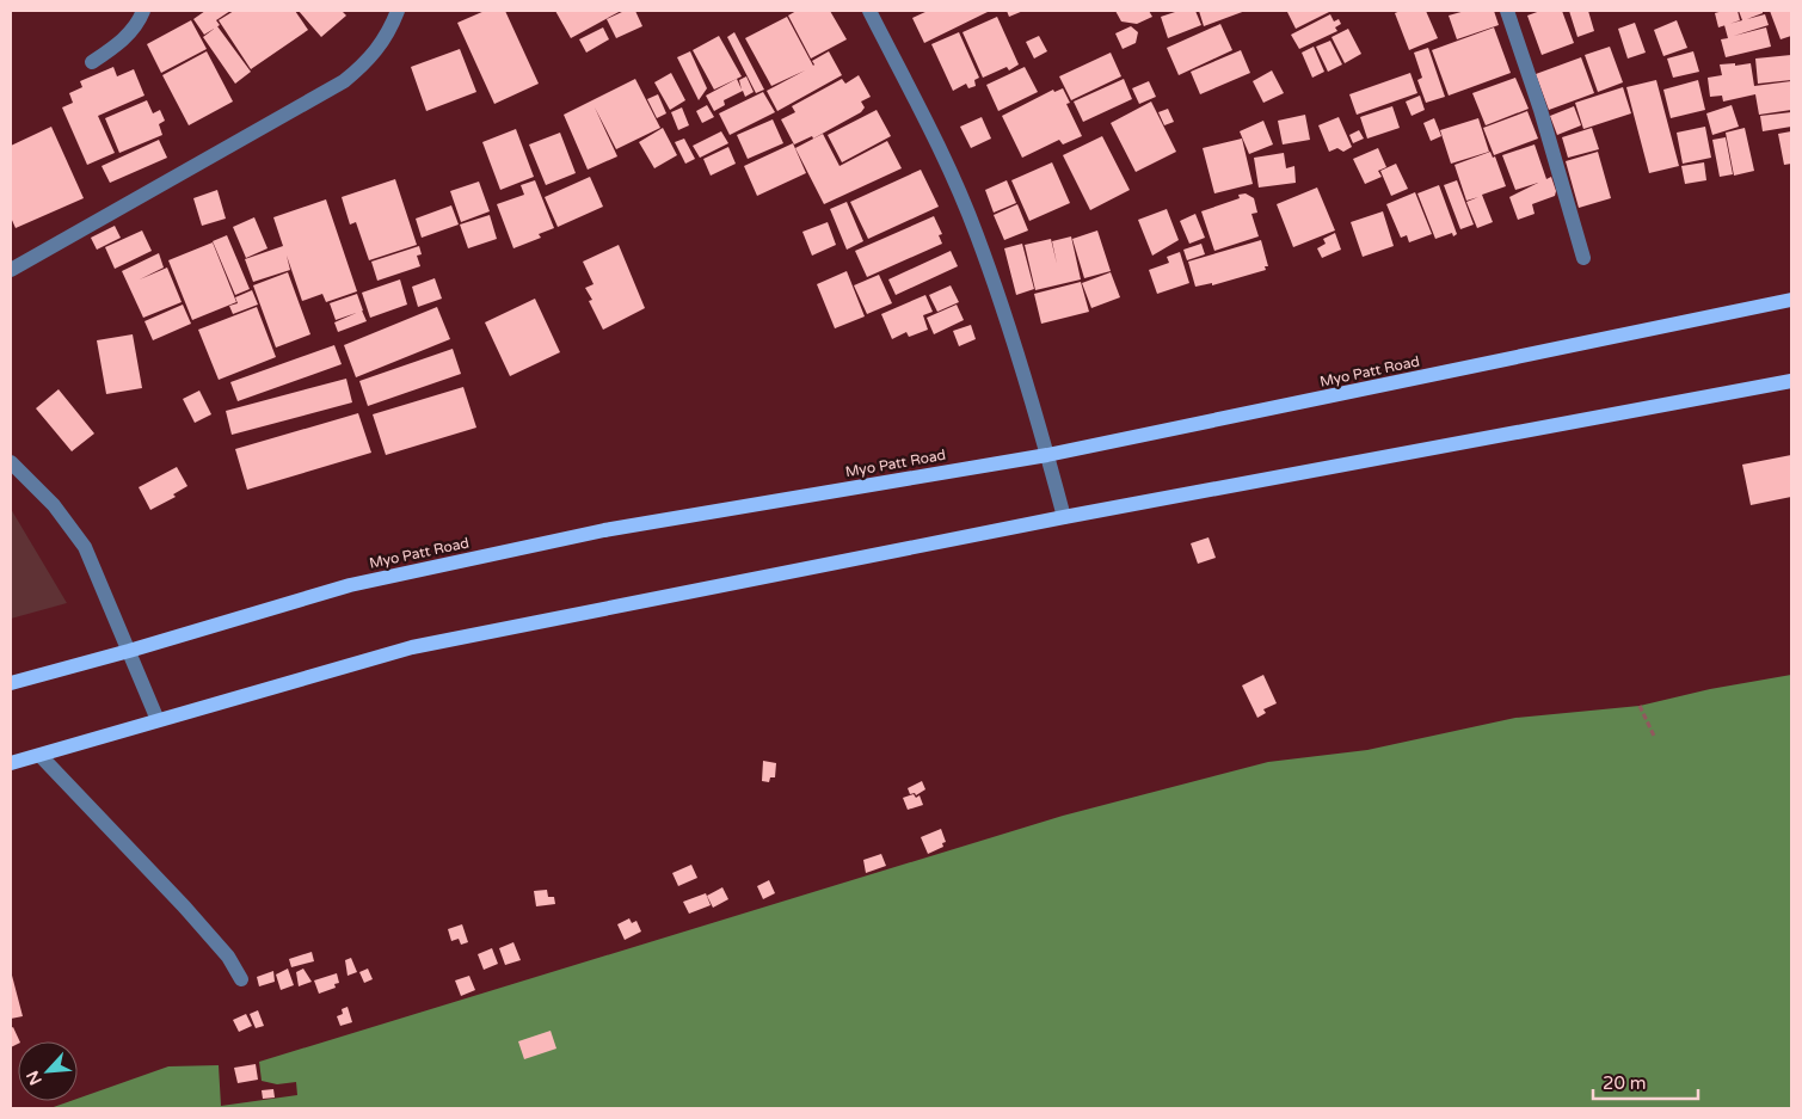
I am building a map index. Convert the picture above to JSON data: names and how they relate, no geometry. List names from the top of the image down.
{
  "streets": {
    "main road": ["Myo Patt Road"]
  },
  "scale_bar": "20 m",
  "north": "bottom left"
}
